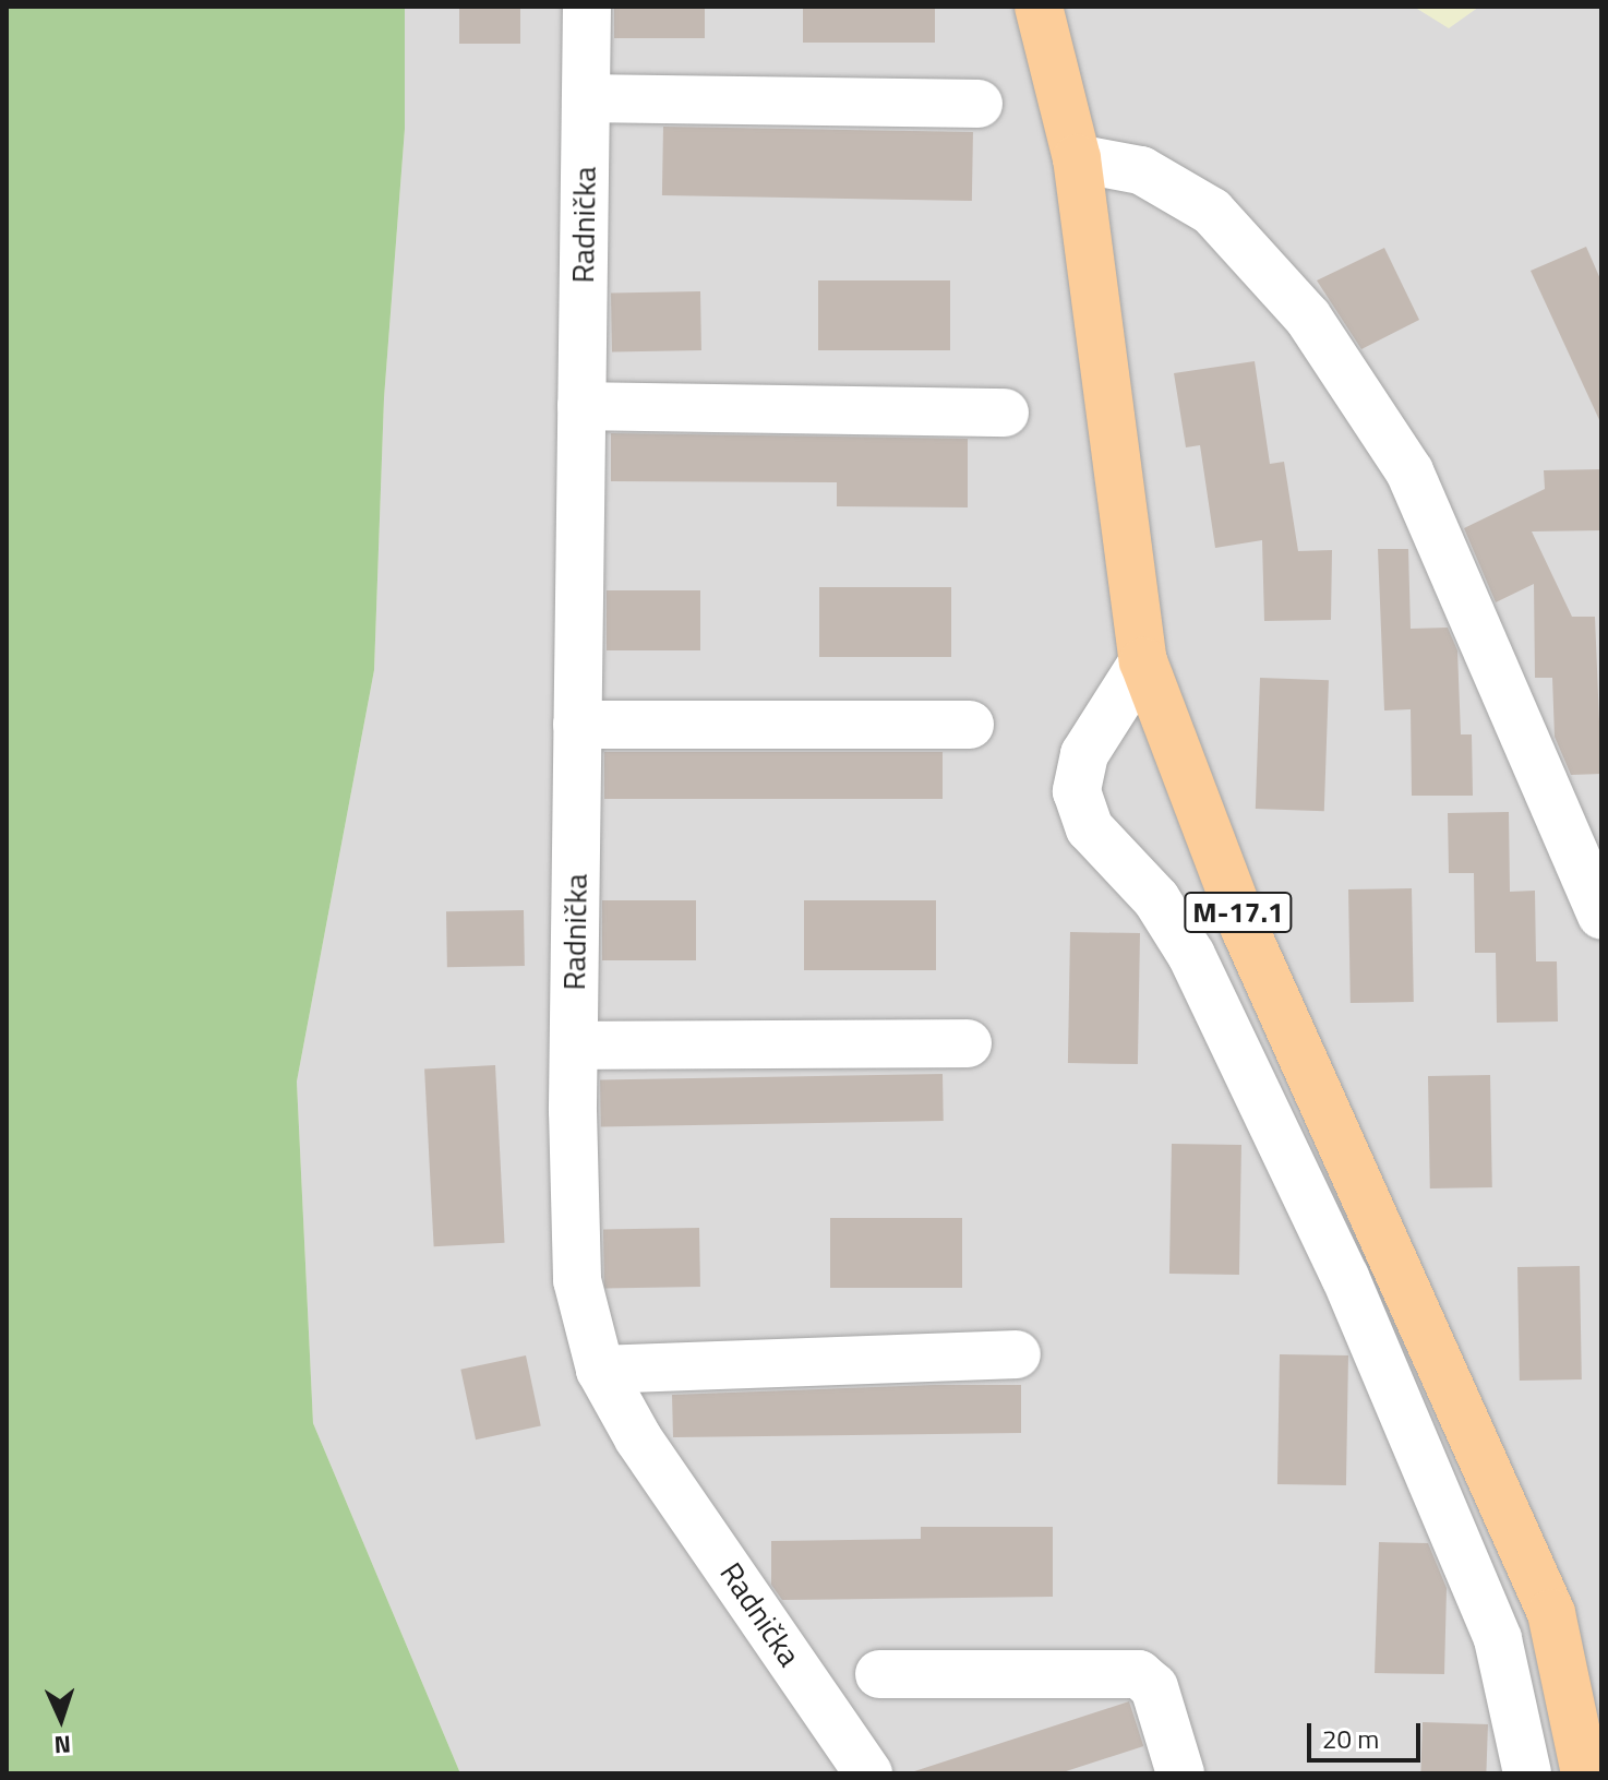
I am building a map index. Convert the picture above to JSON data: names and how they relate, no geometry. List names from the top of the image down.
{
  "streets": {
    "main road": ["M-17.1"],
    "street": ["Radnička"]
  },
  "scale_bar": "20 m",
  "north": "bottom"
}
